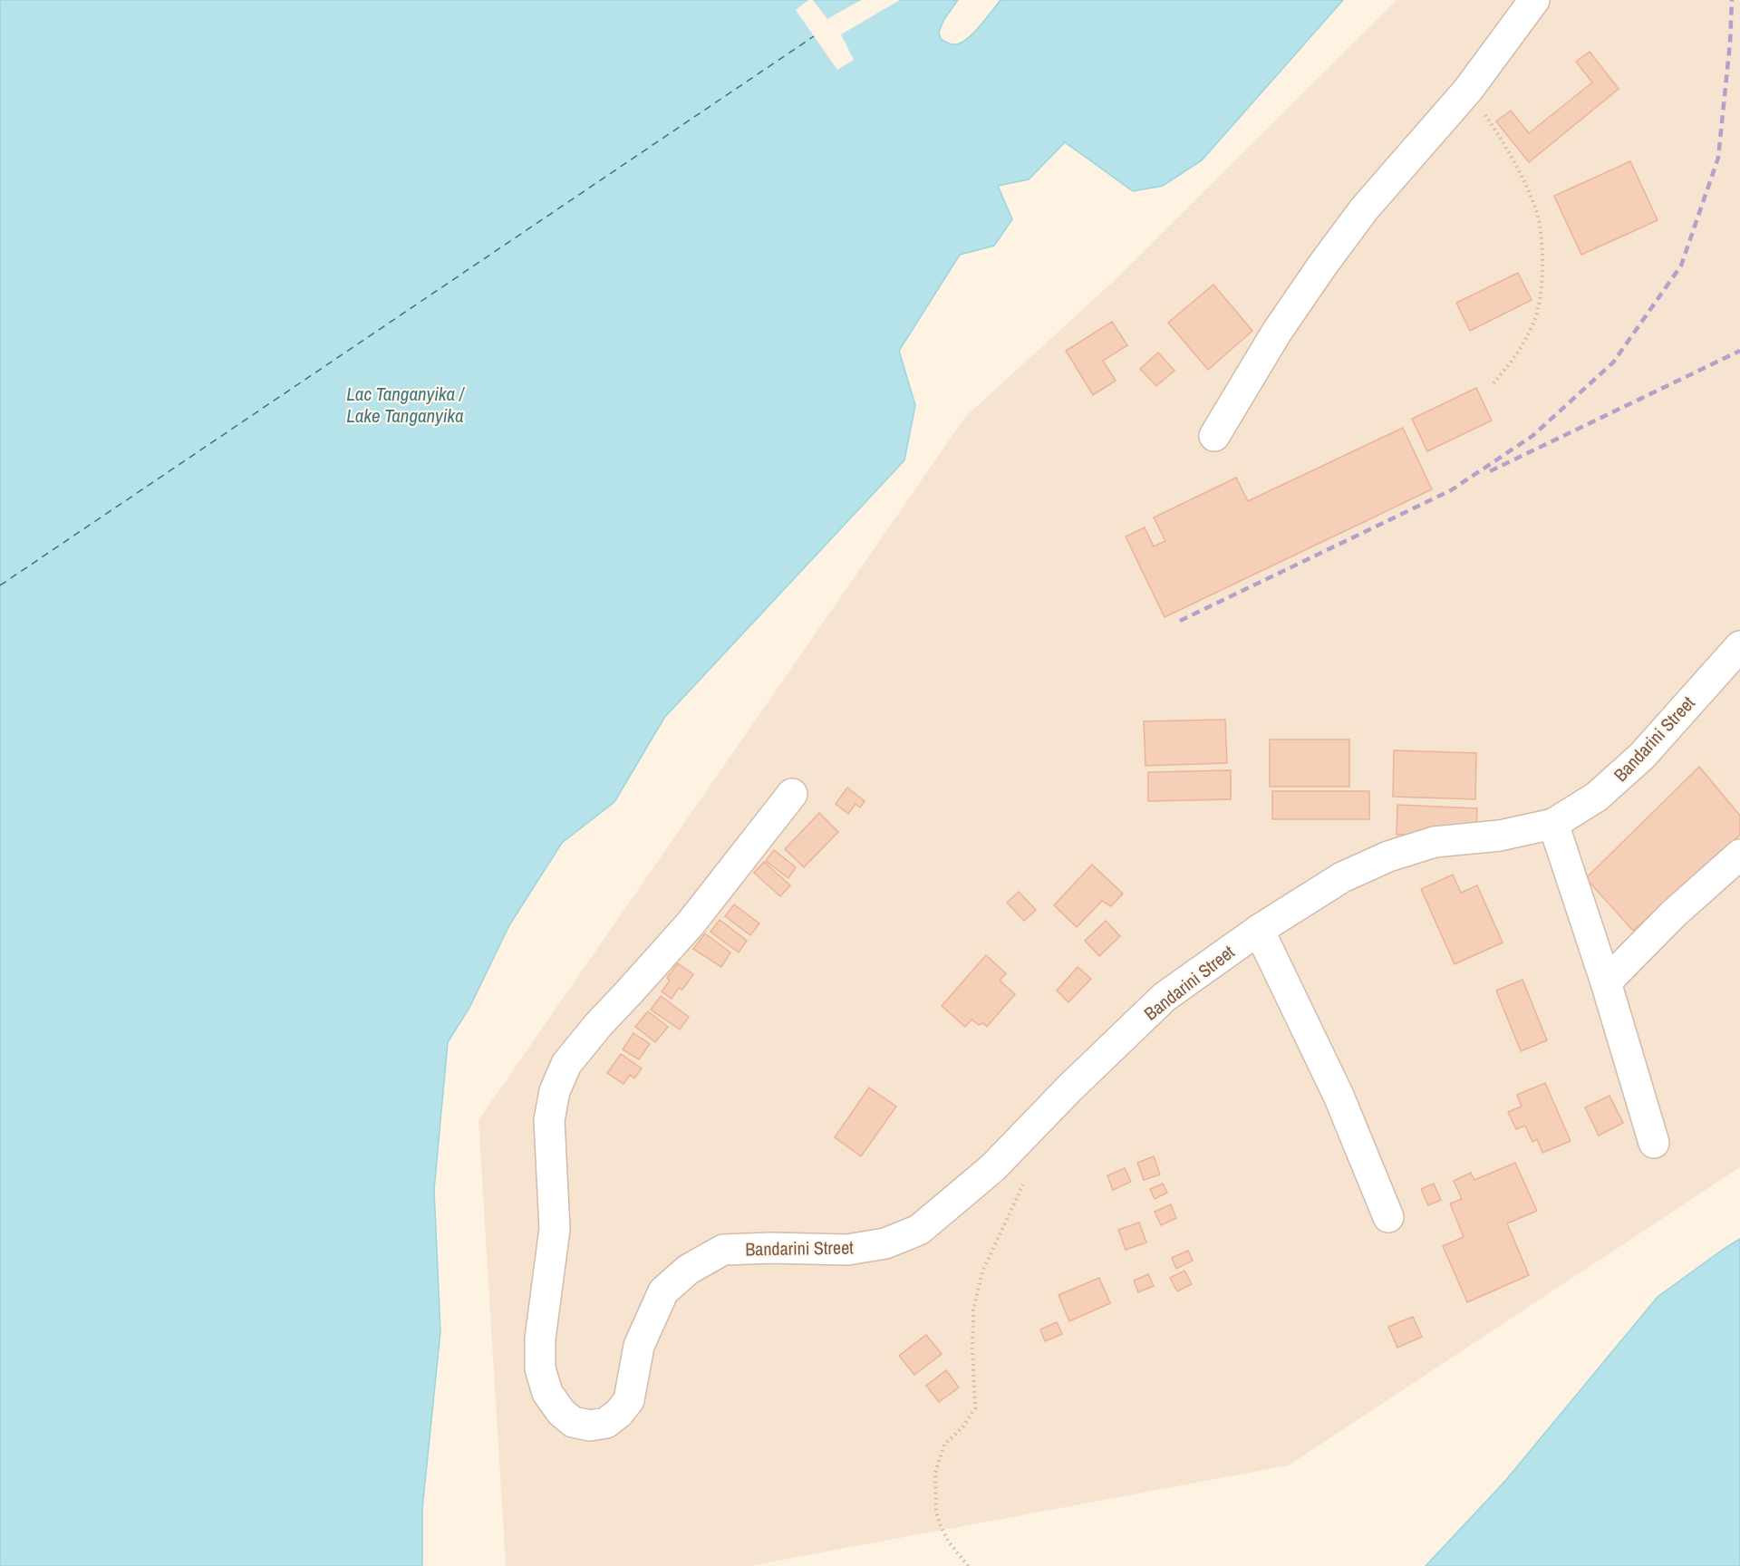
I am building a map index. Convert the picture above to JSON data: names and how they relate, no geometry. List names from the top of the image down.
{
  "streets": {
    "street": ["Bandarini Street"]
  },
  "water": ["Lac Tanganyika / Lake Tanganyika"]
}
